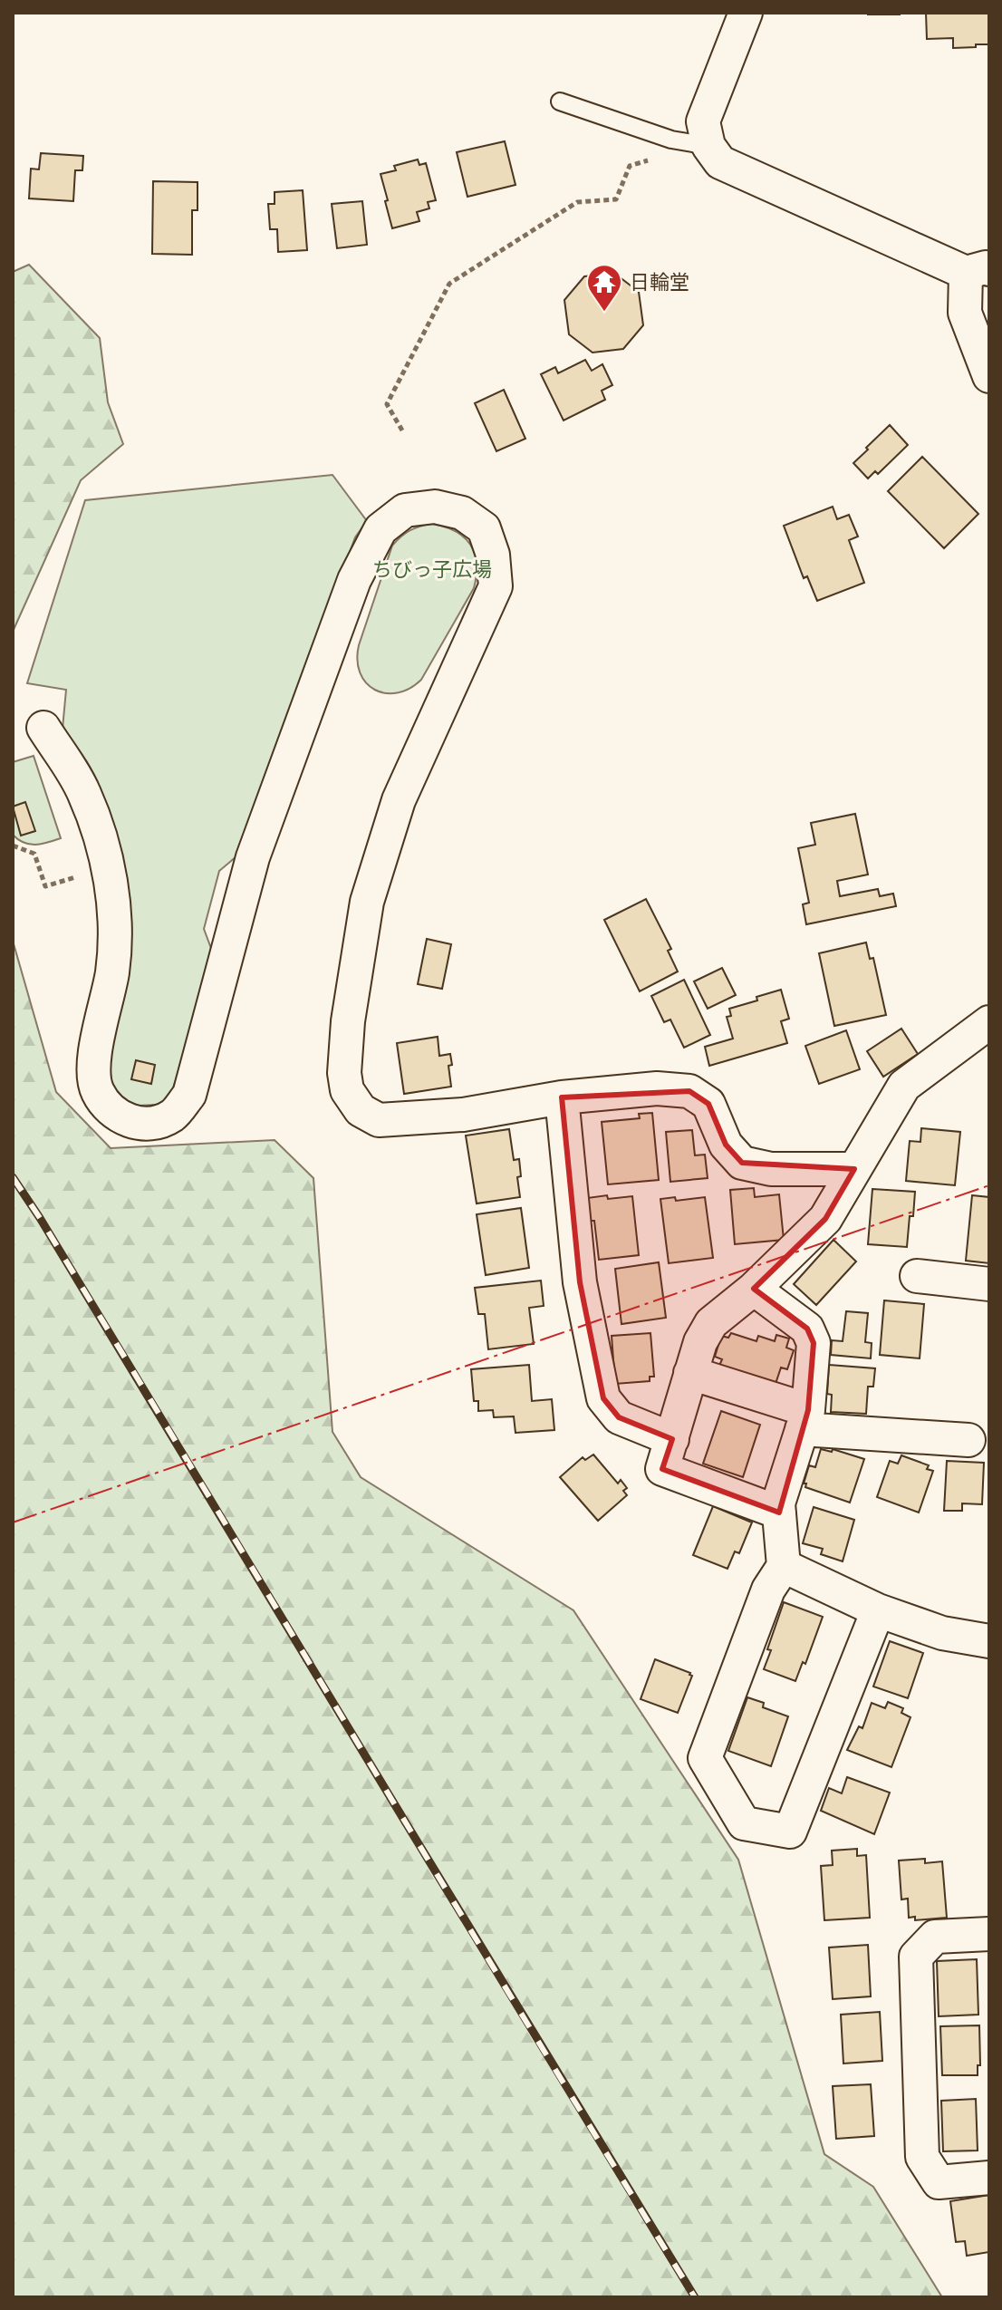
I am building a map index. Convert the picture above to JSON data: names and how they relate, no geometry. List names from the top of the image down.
{
  "parks": ["ちびっ子広場"],
  "places": {
    "temple": ["日輪堂"]
  }
}
